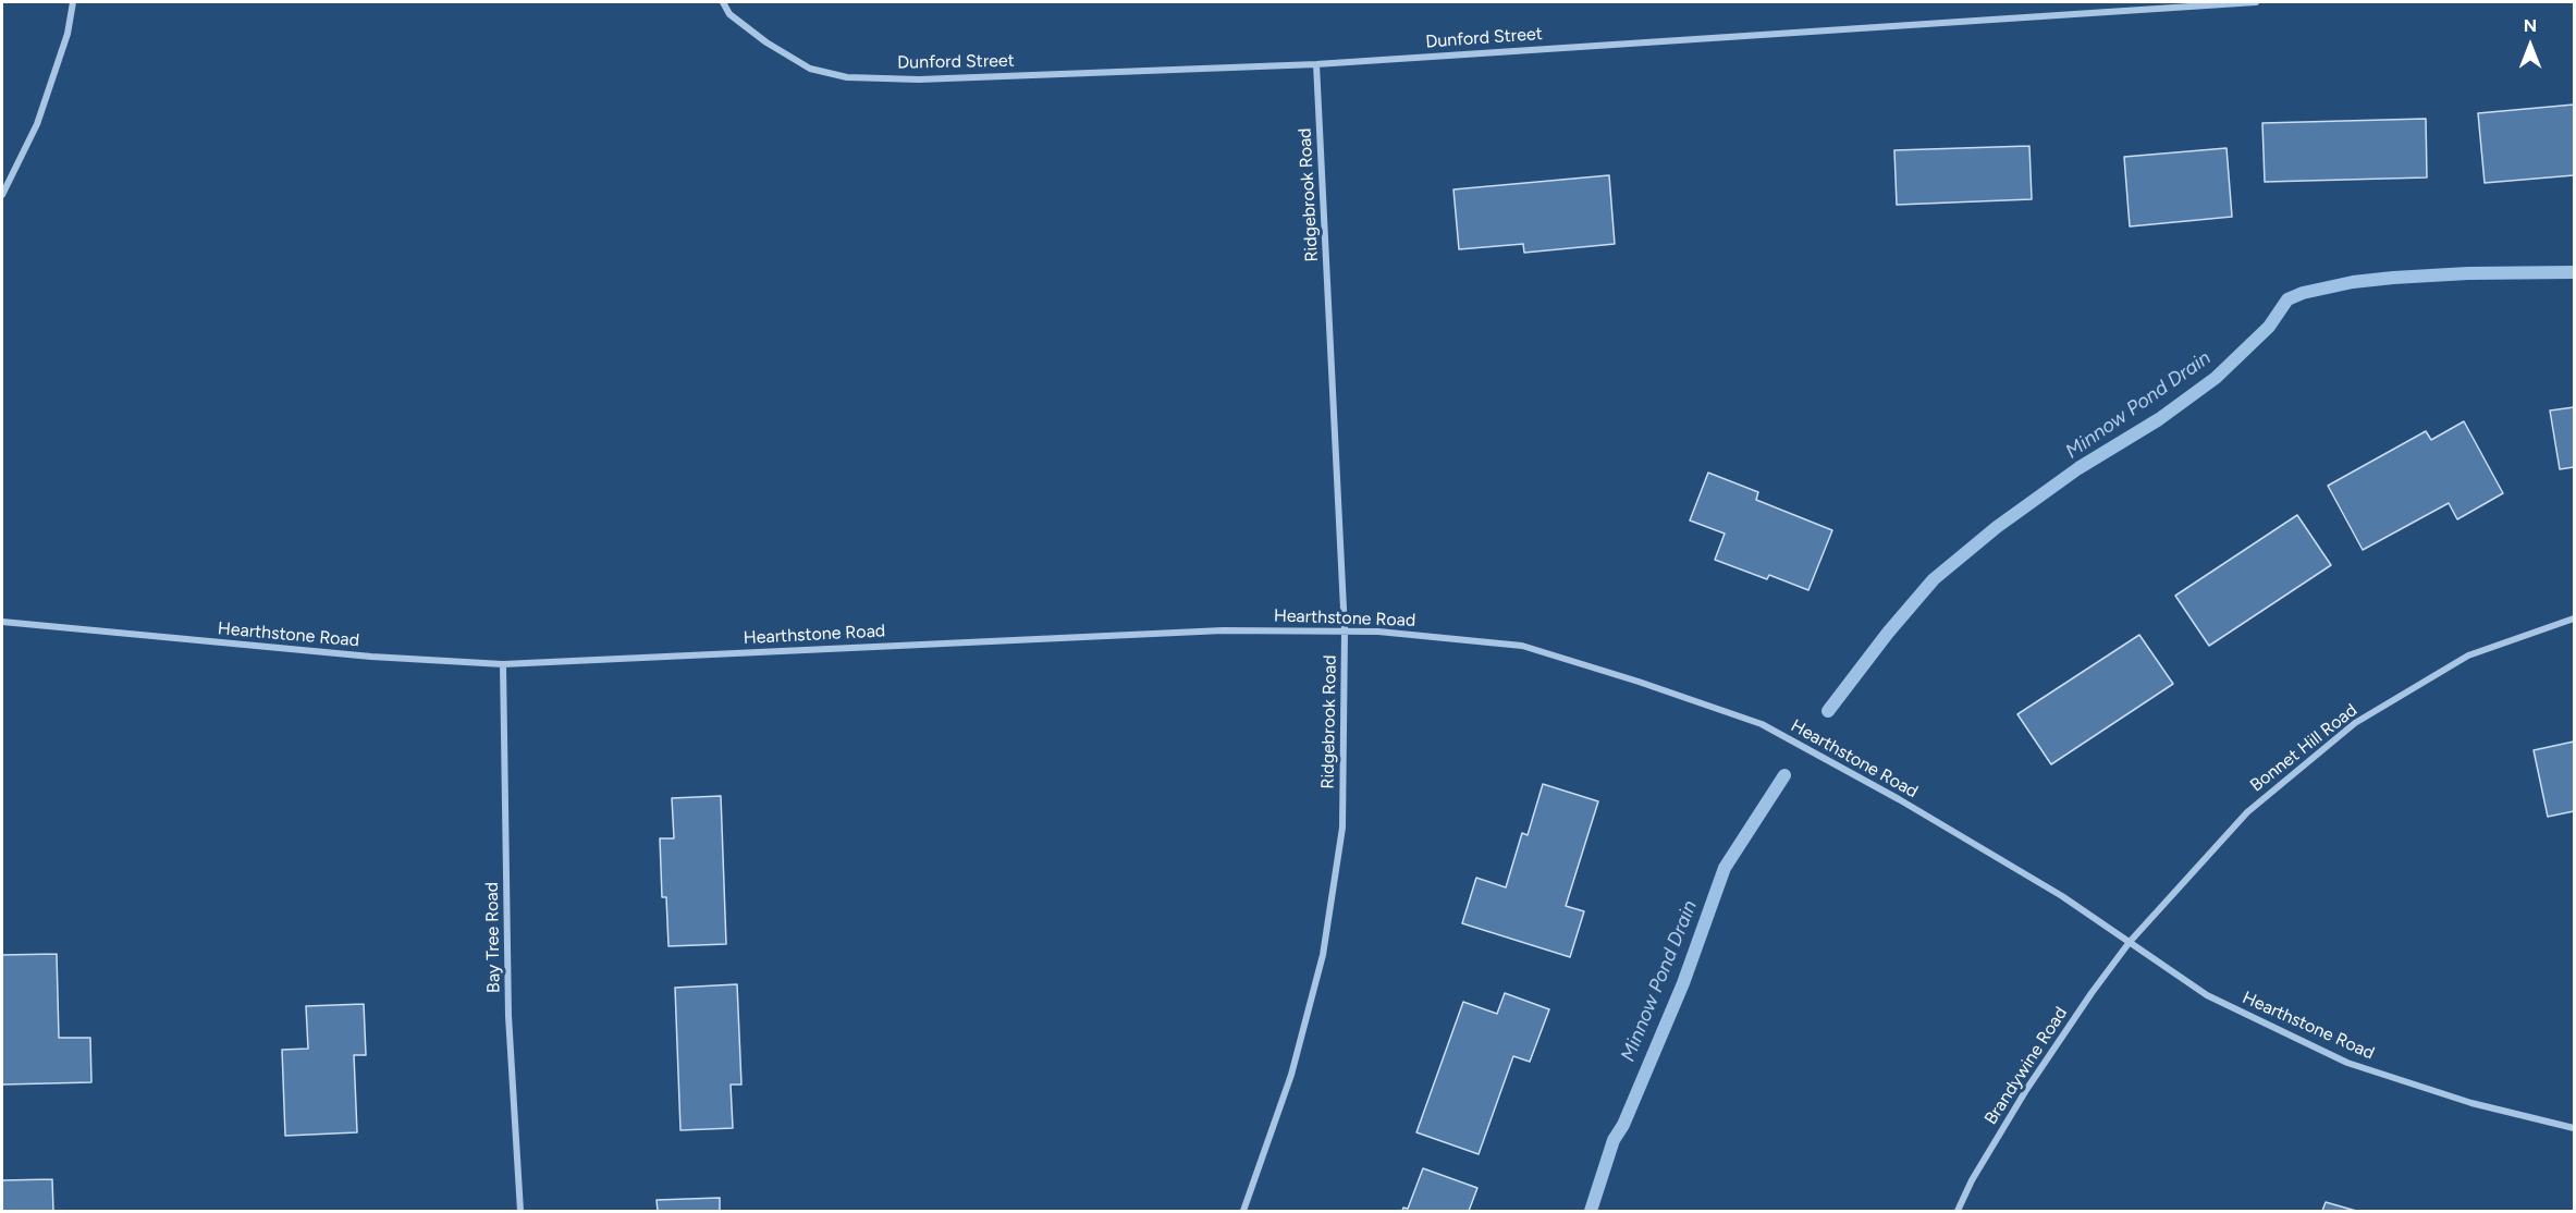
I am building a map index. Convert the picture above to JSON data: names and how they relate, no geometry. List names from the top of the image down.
{
  "streets": {
    "street": [
      "Dunford Street",
      "Ridgebrook Road",
      "Hearthstone Road",
      "Bonnet Hill Road",
      "Bay Tree Road",
      "Brandywine Road"
    ]
  },
  "crossings": [
    ["Dunford Street", "Ridgebrook Road"],
    ["Ridgebrook Road", "Hearthstone Road"],
    ["Hearthstone Road", "Bonnet Hill Road"],
    ["Hearthstone Road", "Bay Tree Road"],
    ["Hearthstone Road", "Brandywine Road"],
    ["Bonnet Hill Road", "Brandywine Road"]
  ],
  "water": ["Minnow Pond Drain"],
  "north": "top"
}
